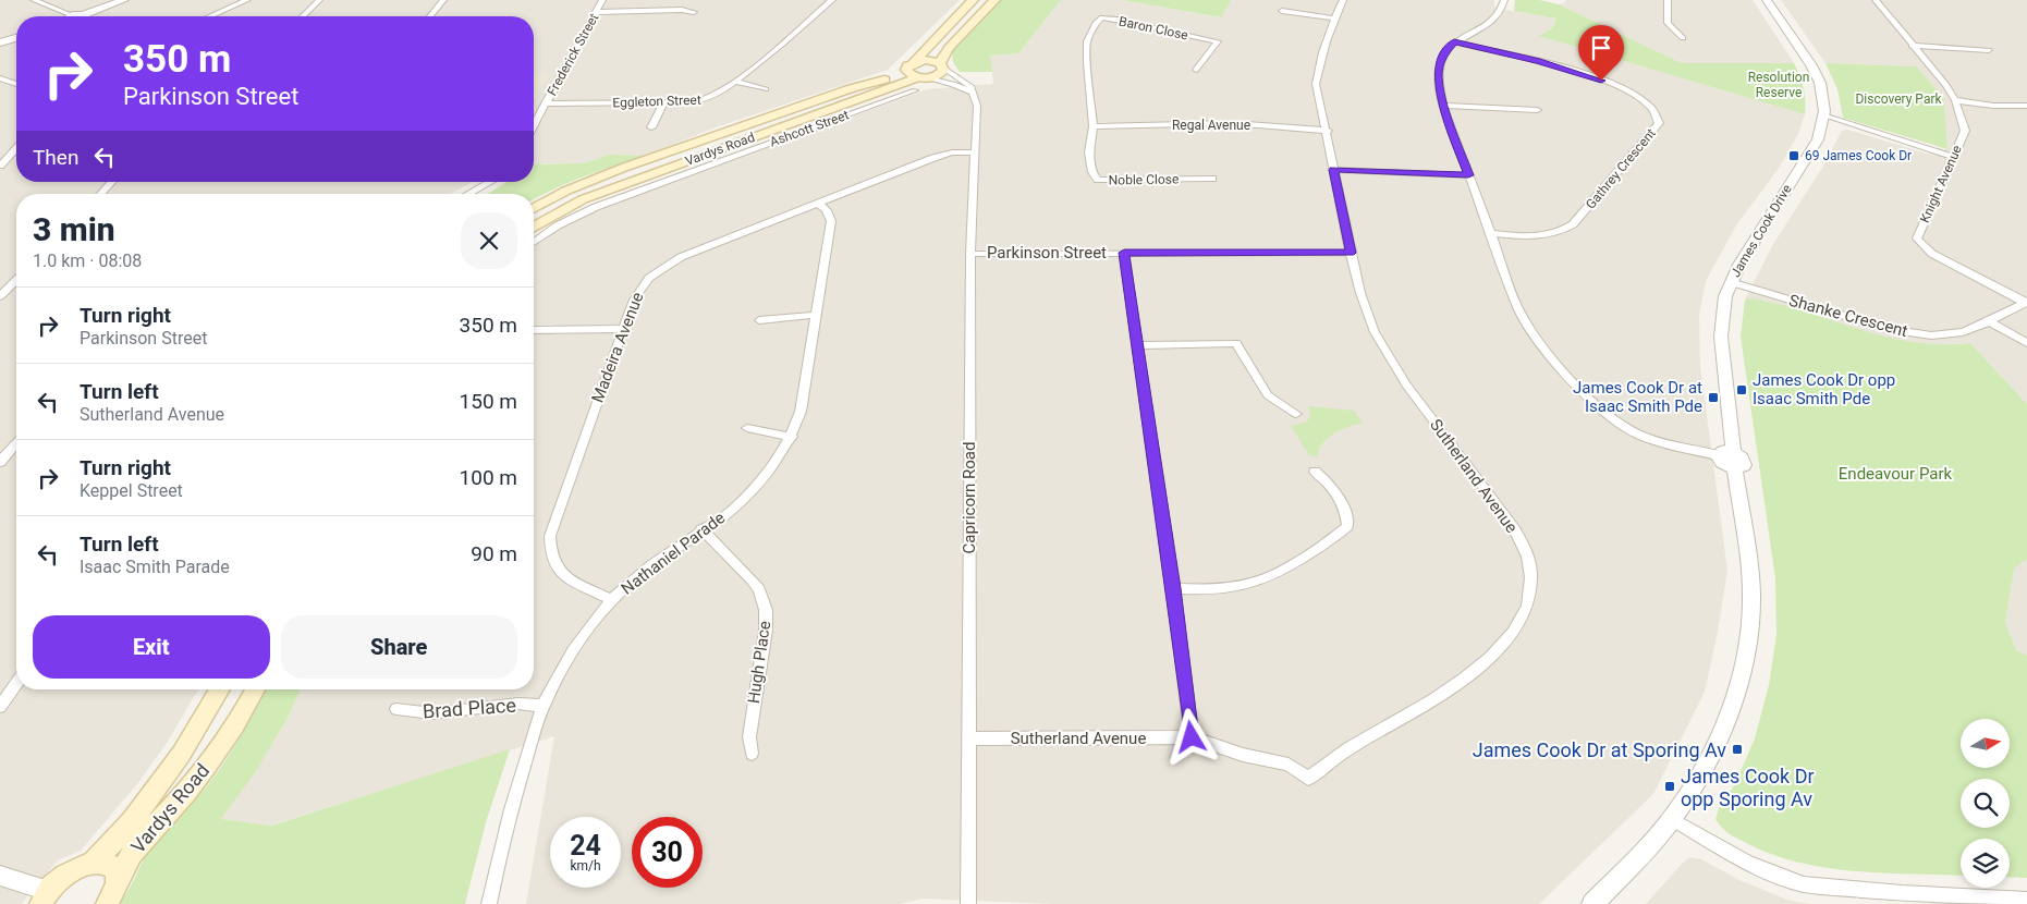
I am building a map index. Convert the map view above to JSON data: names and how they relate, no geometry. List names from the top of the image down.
{
  "streets": {
    "main road": ["Vardys Road"],
    "street": [
      "Baron Close",
      "Frederick Street",
      "Eggleton Street",
      "Regal Avenue",
      "Ashcott Street",
      "Gathrey Crescent",
      "Noble Close",
      "Knight Avenue",
      "James Cook Drive",
      "Parkinson Street",
      "Shanke Crescent",
      "Madeira Avenue",
      "Sutherland Avenue",
      "Capricorn Road",
      "Nathaniel Parade",
      "Hugh Place",
      "Brad Place"
    ]
  },
  "crossings": [
    ["Baron Close", "Regal Avenue"],
    ["Baron Close", "Noble Close"],
    ["Frederick Street", "Eggleton Street"],
    ["Regal Avenue", "Noble Close"],
    ["Regal Avenue", "Sutherland Avenue"],
    ["Knight Avenue", "Shanke Crescent"],
    ["James Cook Drive", "Shanke Crescent"],
    ["Parkinson Street", "Sutherland Avenue"],
    ["Parkinson Street", "Capricorn Road"],
    ["Madeira Avenue", "Capricorn Road"],
    ["Madeira Avenue", "Nathaniel Parade"],
    ["Sutherland Avenue", "Capricorn Road"],
    ["Nathaniel Parade", "Hugh Place"],
    ["Nathaniel Parade", "Brad Place"]
  ],
  "parks": ["Resolution Reserve", "Discovery Park", "Endeavour Park"],
  "places": {
    "transit": [
      "69 James Cook Dr",
      "James Cook Dr opp Isaac Smith Pde",
      "James Cook Dr at Isaac Smith Pde",
      "James Cook Dr at Sporing Av",
      "James Cook Dr opp Sporing Av"
    ]
  },
  "north": "right",
  "page": {
    "turn": ["350 m", "Parkinson Street"],
    "then": "Then",
    "heading": ["3 min", "1.0 km · 08:08"],
    "list": [
      {
        "name": "Turn right",
        "note": "Parkinson Street",
        "value": "350 m"
      },
      {
        "name": "Turn left",
        "note": "Sutherland Avenue",
        "value": "150 m"
      },
      {
        "name": "Turn right",
        "note": "Keppel Street",
        "value": "100 m"
      },
      {
        "name": "Turn left",
        "note": "Isaac Smith Parade",
        "value": "90 m"
      }
    ],
    "buttons": ["Exit", "Share"],
    "speed": "24 km/h",
    "limit": "30"
  }
}
